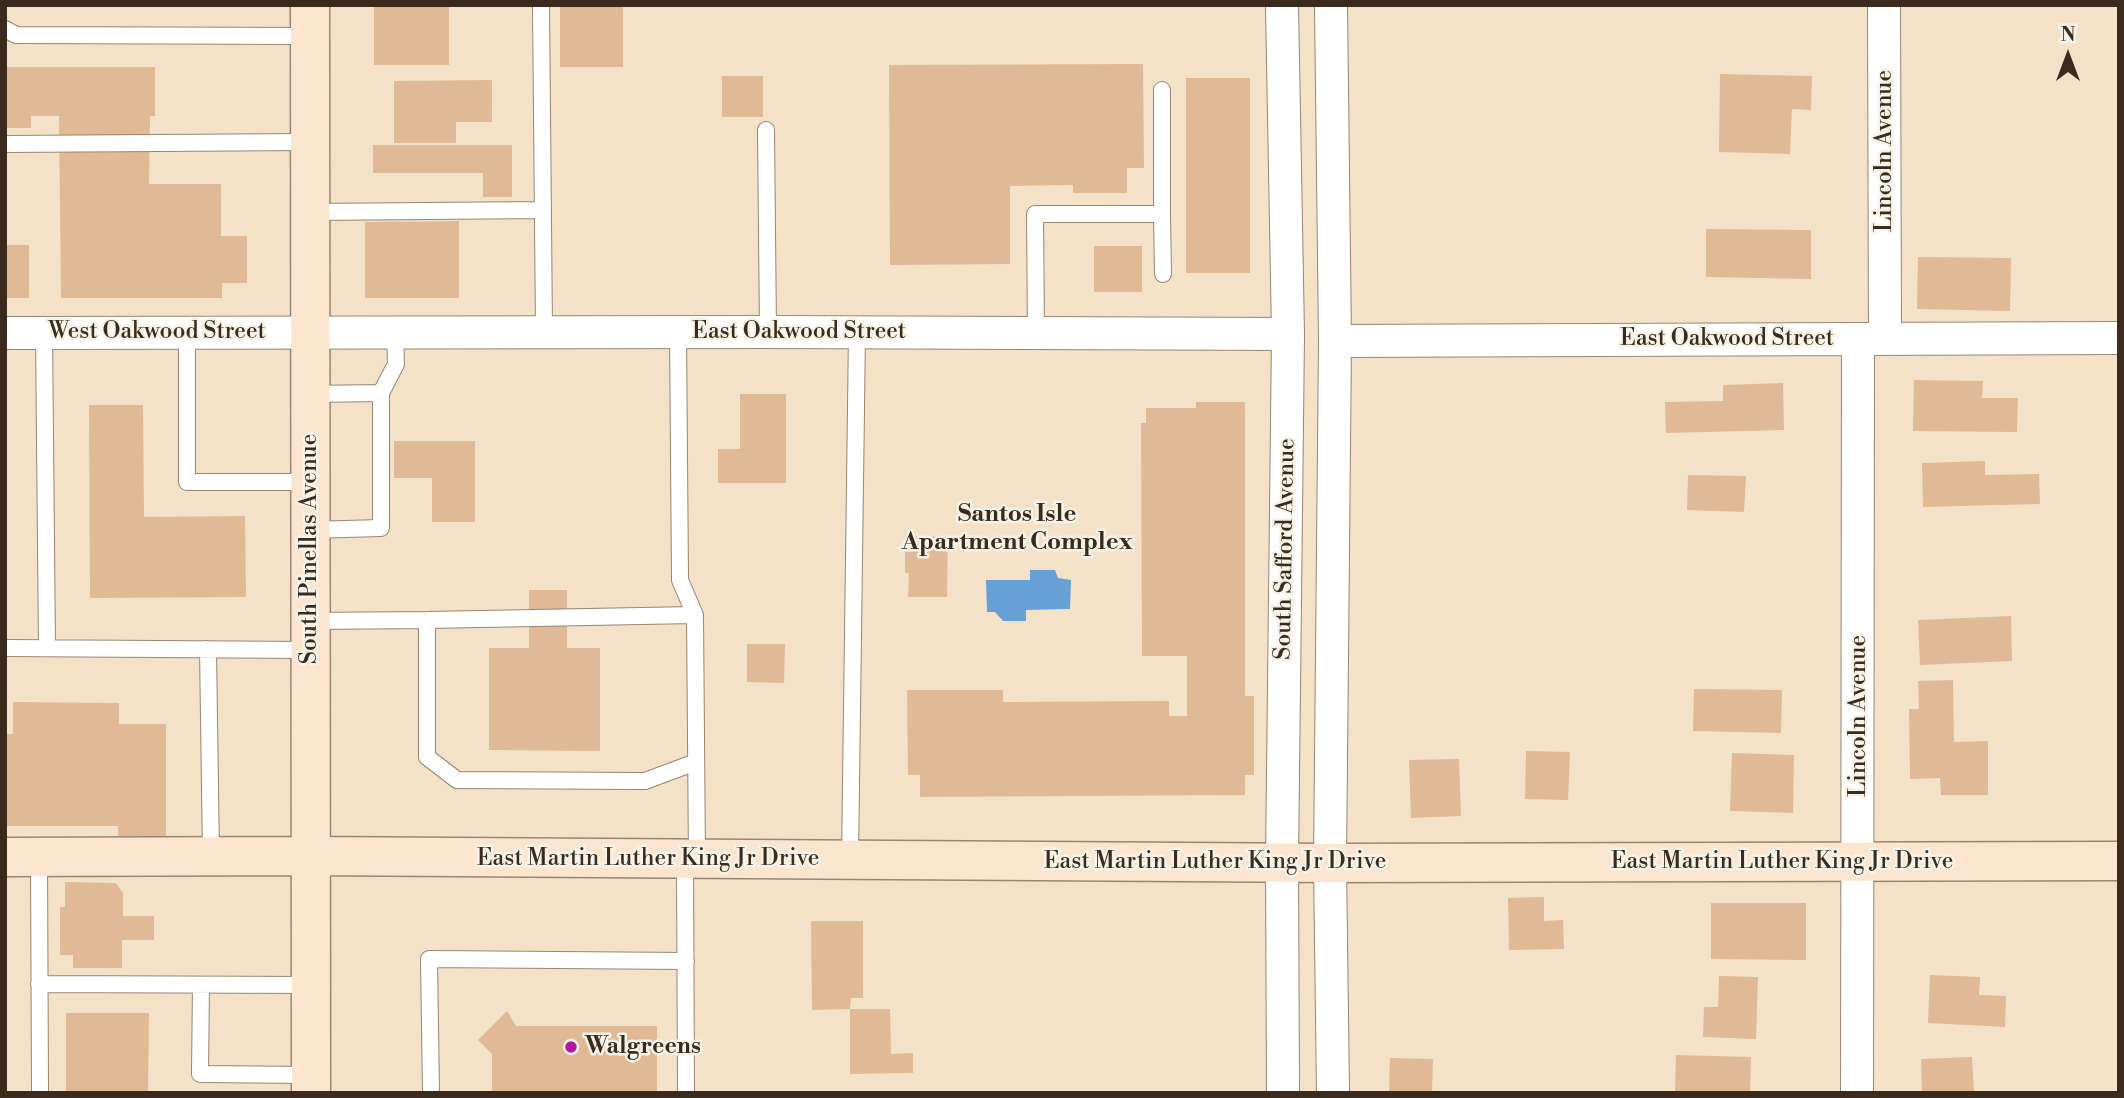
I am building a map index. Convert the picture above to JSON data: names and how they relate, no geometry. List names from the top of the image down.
{
  "streets": {
    "street": [
      "Lincoln Avenue",
      "West Oakwood Street",
      "East Oakwood Street",
      "South Pinellas Avenue",
      "South Safford Avenue",
      "East Martin Luther King Jr Drive"
    ]
  },
  "crossings": [
    ["Lincoln Avenue", "East Oakwood Street"],
    ["Lincoln Avenue", "East Martin Luther King Jr Drive"],
    ["West Oakwood Street", "East Oakwood Street"],
    ["West Oakwood Street", "South Pinellas Avenue"],
    ["East Oakwood Street", "South Pinellas Avenue"],
    ["East Oakwood Street", "South Safford Avenue"],
    ["South Pinellas Avenue", "East Martin Luther King Jr Drive"],
    ["South Safford Avenue", "East Martin Luther King Jr Drive"]
  ],
  "districts": ["Santos Isle Apartment Complex"],
  "places": ["Walgreens"],
  "north": "top"
}
